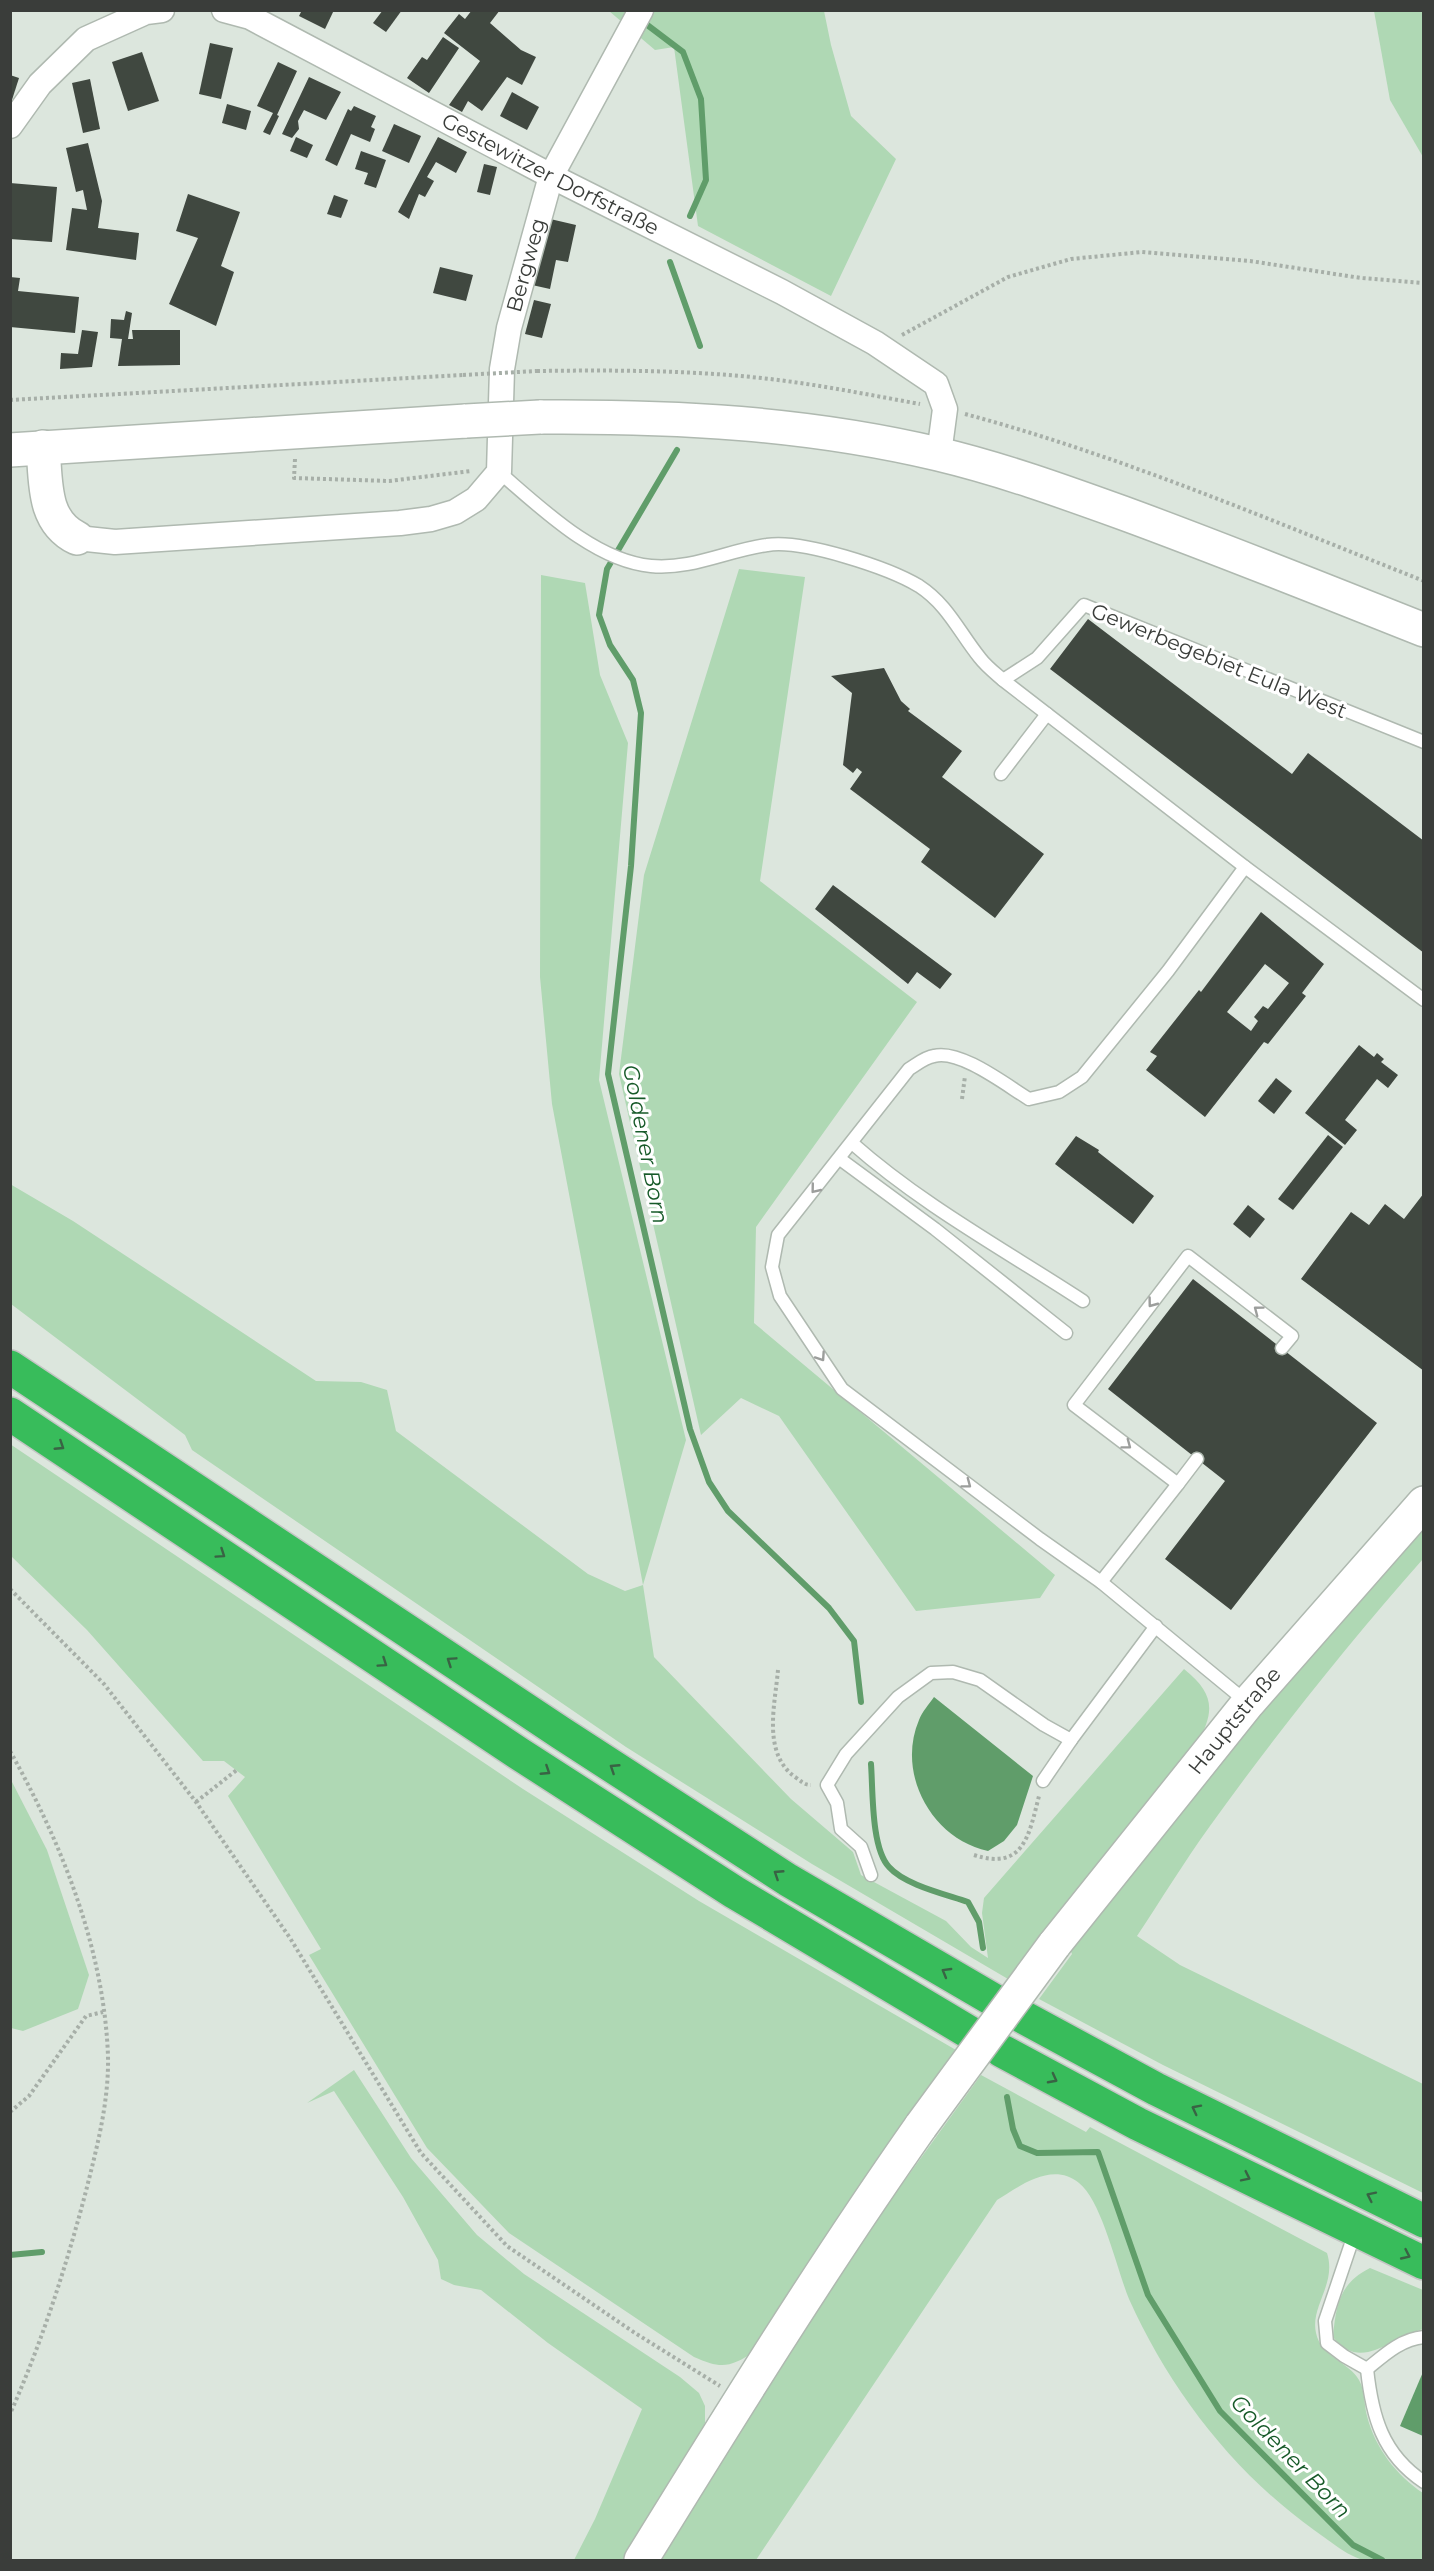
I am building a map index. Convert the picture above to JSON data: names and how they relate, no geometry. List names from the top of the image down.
{
  "streets": {
    "main road": ["Hauptstraße"],
    "street": ["Gestewitzer Dorfstraße", "Bergweg"],
    "lane": ["Gewerbegebiet Eula West"]
  },
  "crossings": [
    ["Gestewitzer Dorfstraße", "Bergweg"]
  ],
  "water": ["Goldener Born"]
}
